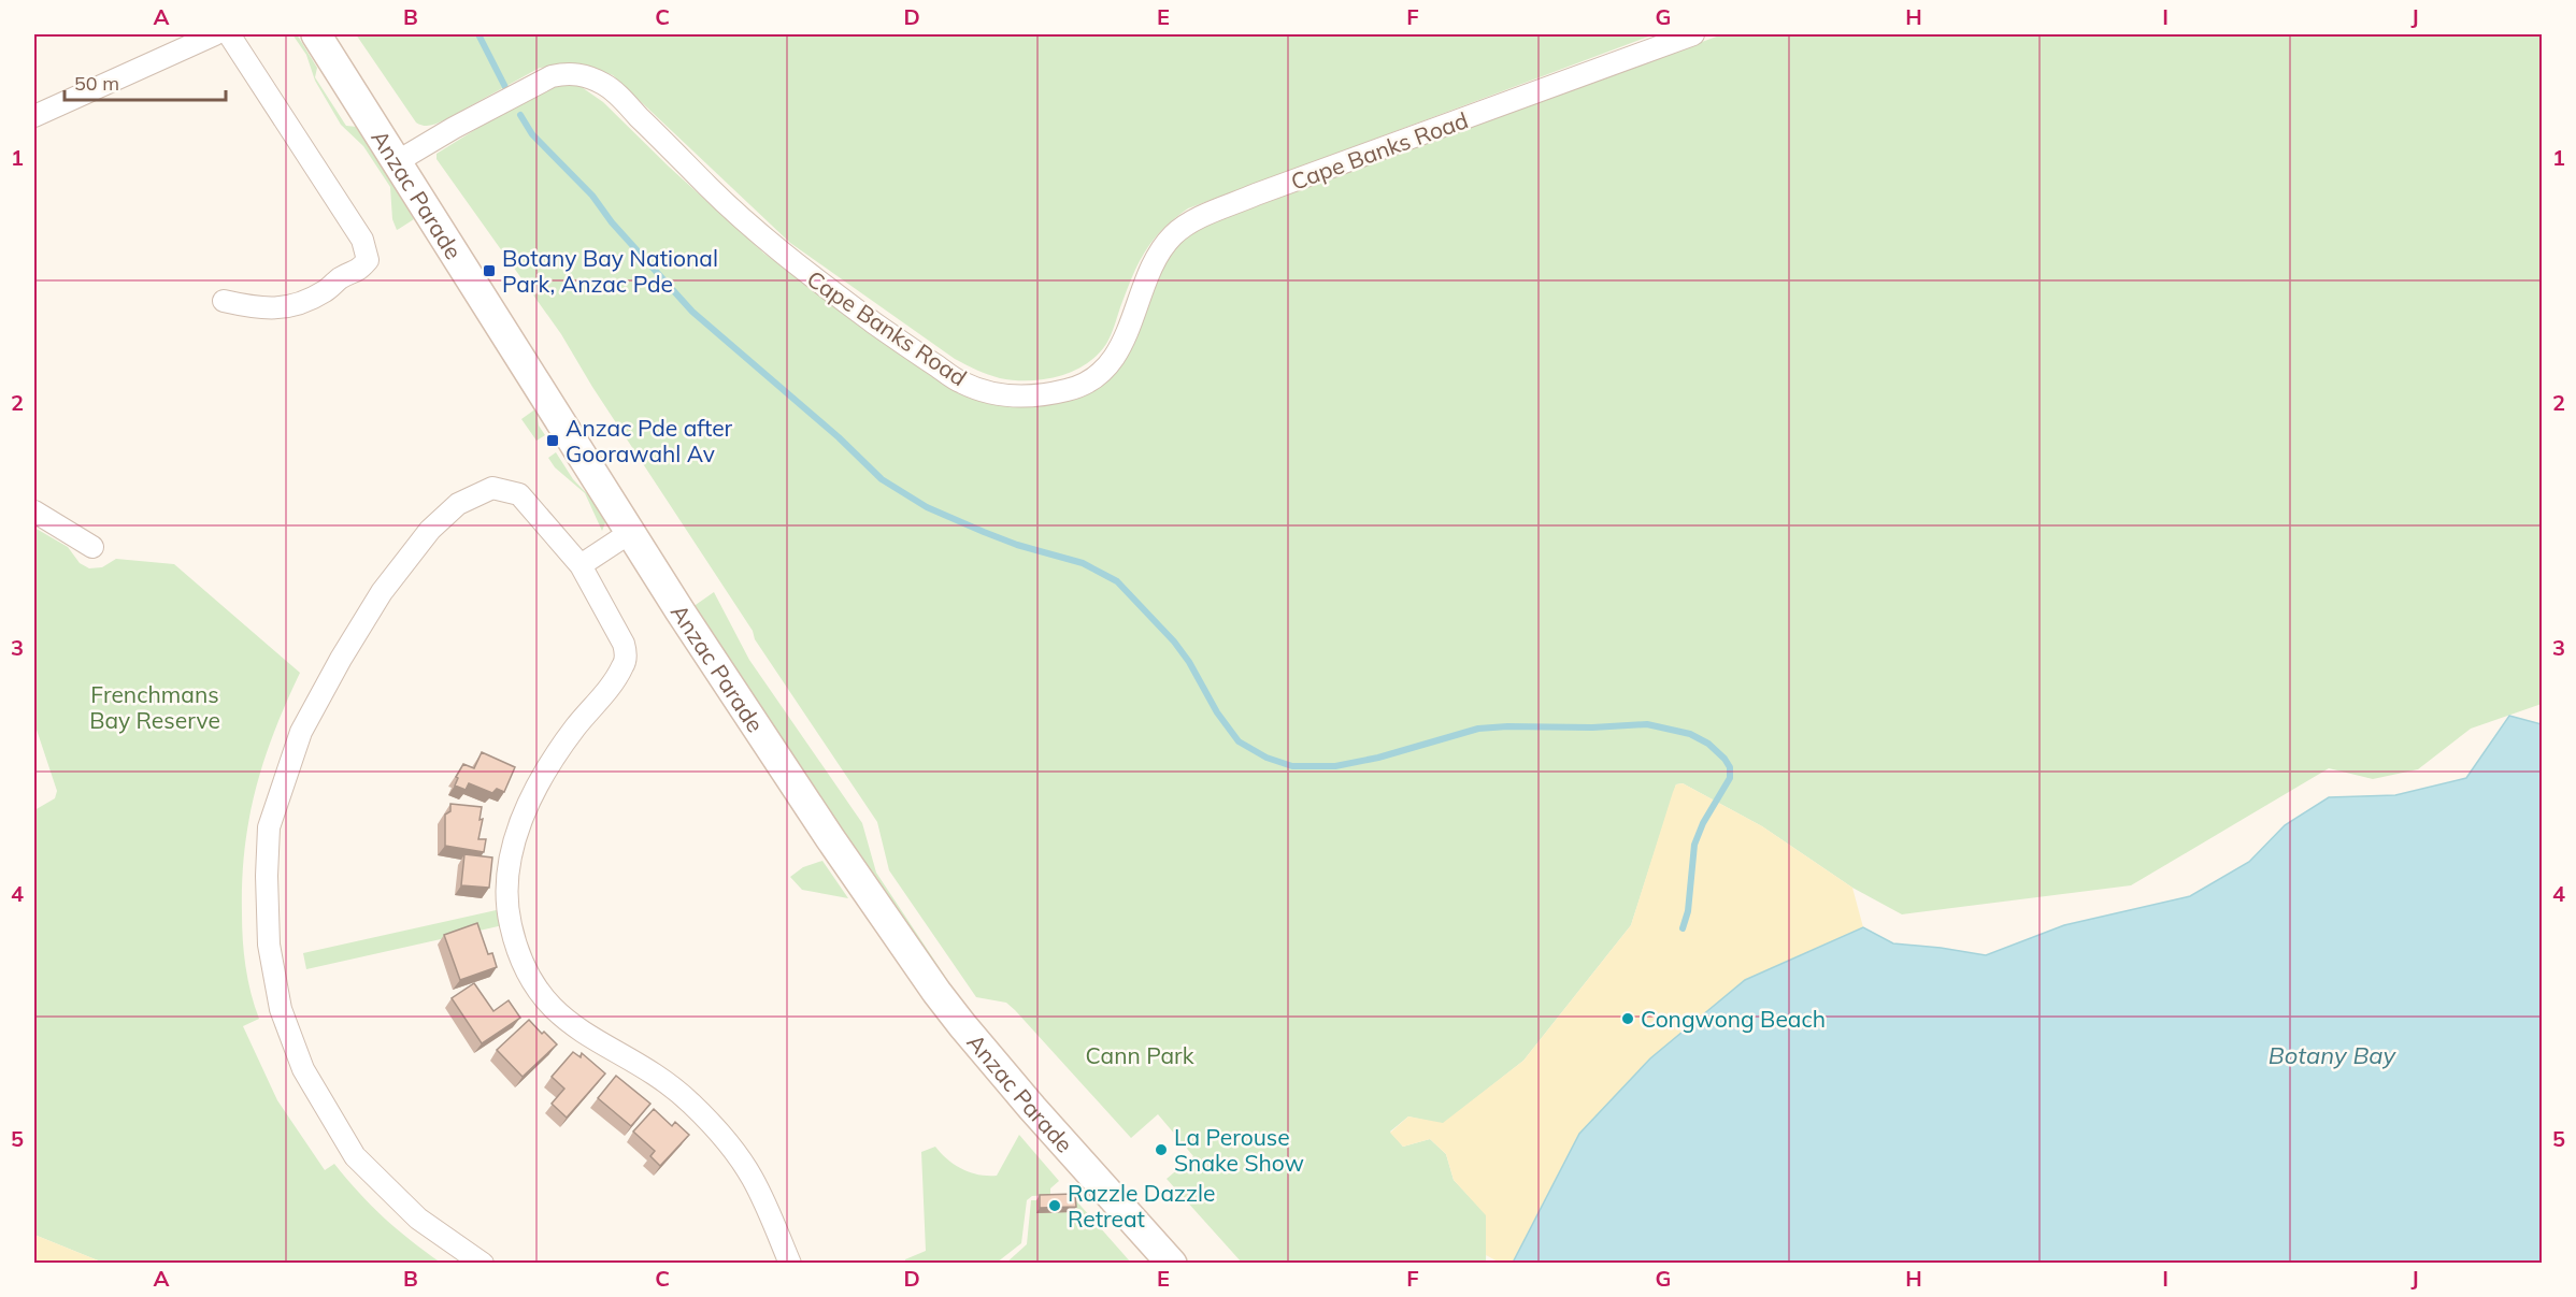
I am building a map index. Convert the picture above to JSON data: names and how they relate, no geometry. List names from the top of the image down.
{
  "streets": {
    "main road": ["Anzac Parade"],
    "street": ["Cape Banks Road"]
  },
  "crossings": [
    ["Cape Banks Road", "Anzac Parade"]
  ],
  "water": ["Botany Bay"],
  "parks": ["Frenchmans Bay Reserve", "Cann Park"],
  "places": {
    "transit": ["Botany Bay National Park, Anzac Pde", "Anzac Pde after Goorawahl Av"],
    "other": ["Congwong Beach", "La Perouse Snake Show", "Razzle Dazzle Retreat"]
  },
  "scale_bar": "50 m",
  "grid": {
    "columns": [
      "A",
      "B",
      "C",
      "D",
      "E",
      "F",
      "G",
      "H",
      "I",
      "J"
    ],
    "rows": [
      "1",
      "2",
      "3",
      "4",
      "5"
    ]
  }
}
